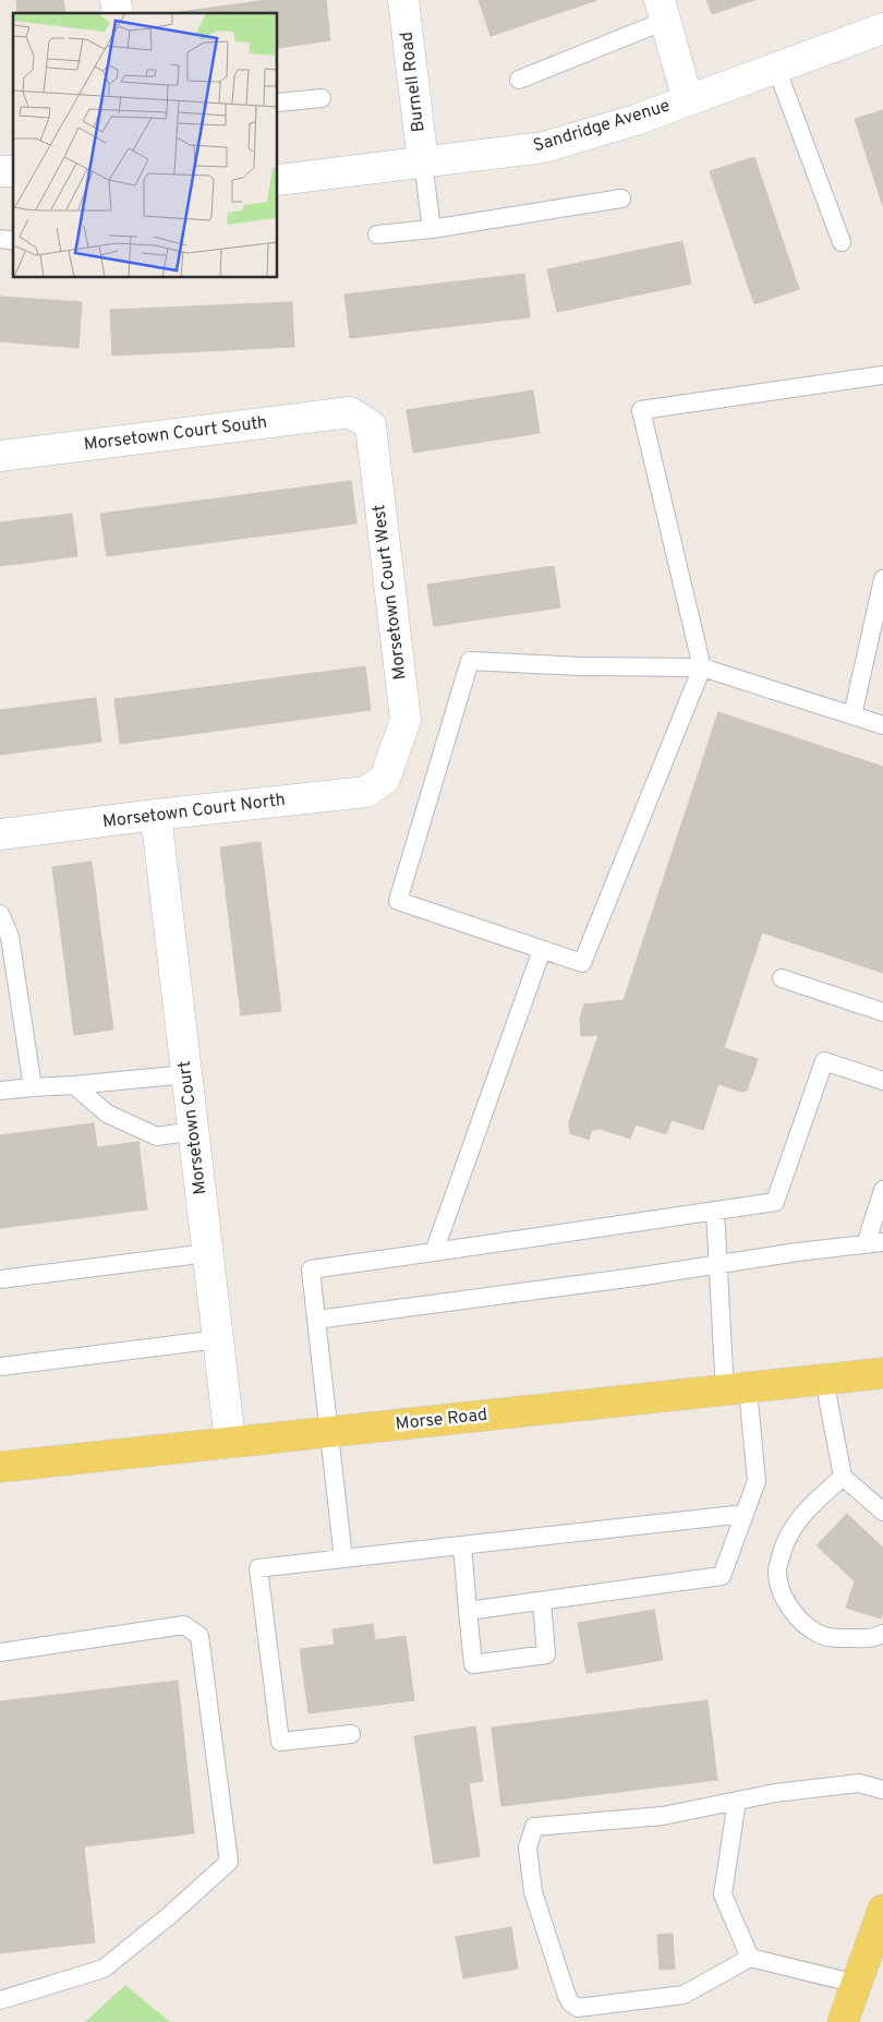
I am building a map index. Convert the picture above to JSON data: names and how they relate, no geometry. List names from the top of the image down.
{
  "streets": {
    "main road": ["Morse Road"],
    "street": [
      "Burnell Road",
      "Sandridge Avenue",
      "Morsetown Court South",
      "Morsetown Court West",
      "Morsetown Court North",
      "Morsetown Court"
    ]
  },
  "crossings": [
    ["Burnell Road", "Sandridge Avenue"],
    ["Morsetown Court South", "Morsetown Court West"],
    ["Morsetown Court West", "Morsetown Court North"],
    ["Morsetown Court North", "Morsetown Court"],
    ["Morsetown Court", "Morse Road"]
  ]
}
